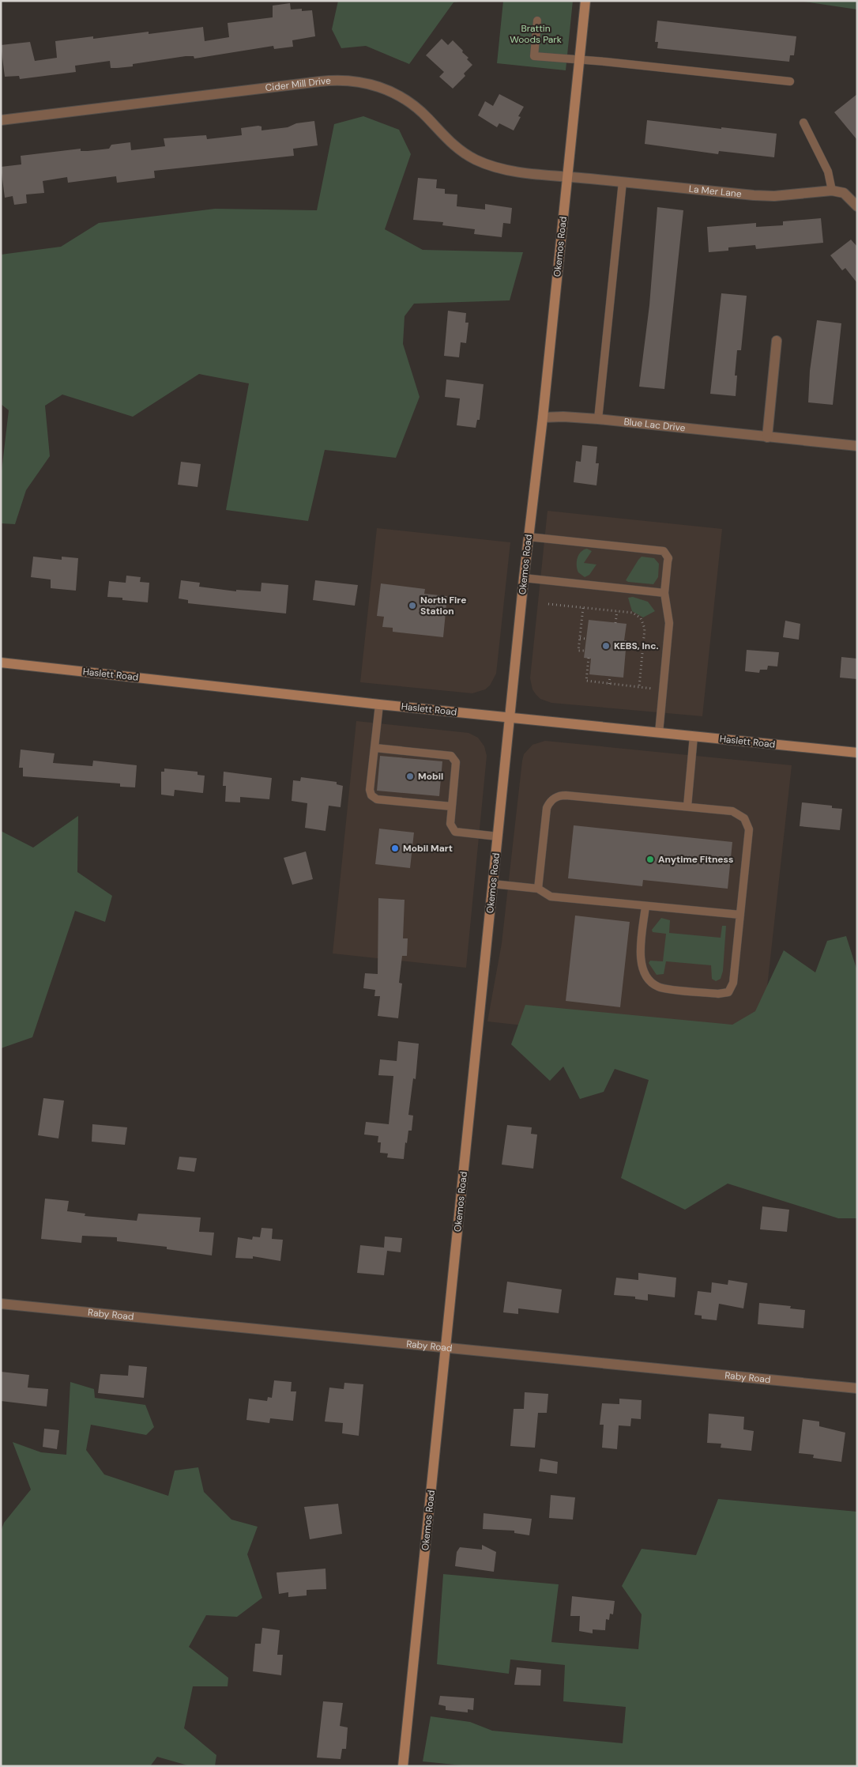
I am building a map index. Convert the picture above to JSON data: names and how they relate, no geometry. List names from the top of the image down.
{
  "streets": {
    "street": [
      "Cider Mill Drive",
      "La Mer Lane",
      "Okemos Road",
      "Blue Lac Drive",
      "Haslett Road",
      "Raby Road"
    ]
  },
  "crossings": [
    ["Cider Mill Drive", "La Mer Lane"],
    ["Cider Mill Drive", "Okemos Road"],
    ["La Mer Lane", "Okemos Road"],
    ["Okemos Road", "Blue Lac Drive"],
    ["Okemos Road", "Haslett Road"],
    ["Okemos Road", "Raby Road"]
  ],
  "parks": ["Brattin Woods Park"],
  "places": [
    "North Fire Station",
    "KEBS, Inc.",
    "Mobil",
    "Mobil Mart",
    "Anytime Fitness"
  ]
}
